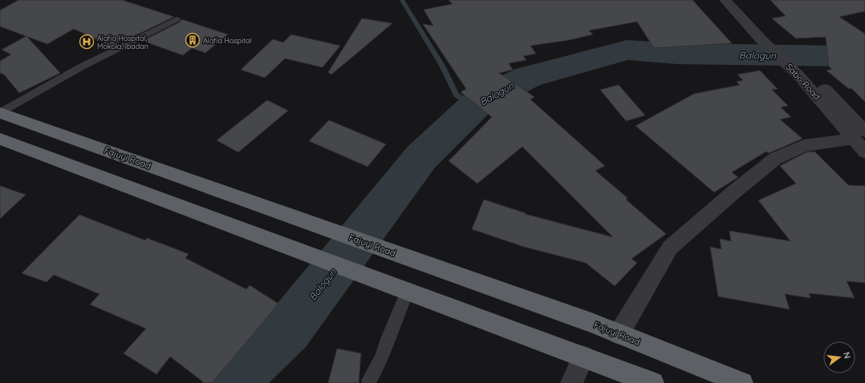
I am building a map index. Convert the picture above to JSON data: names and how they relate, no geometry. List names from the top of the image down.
{
  "streets": {
    "highway": ["Fajuyi Road"],
    "street": ["Sabo Road"]
  },
  "water": ["Balogun"],
  "places": {
    "building": ["Alafia Hospital"],
    "hospital": ["Alafia Hospital, Mokola, Ibadan"]
  },
  "north": "right"
}
